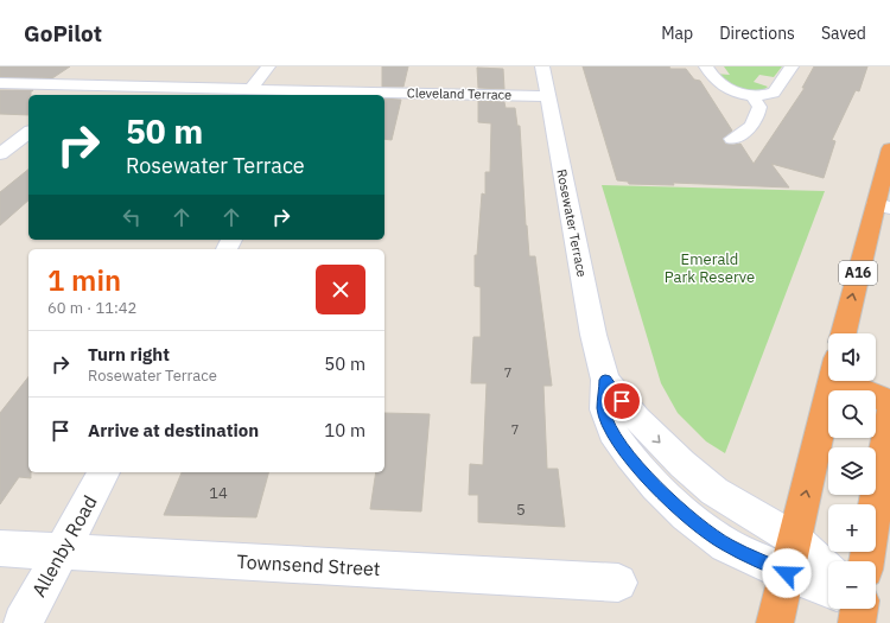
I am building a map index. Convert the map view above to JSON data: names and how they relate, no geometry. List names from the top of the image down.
{
  "streets": {
    "highway": ["A16"],
    "street": [
      "Cleveland Terrace",
      "Rosewater Terrace",
      "Allenby Road",
      "Townsend Street"
    ]
  },
  "crossings": [
    ["Cleveland Terrace", "Rosewater Terrace"],
    ["Allenby Road", "Townsend Street"]
  ],
  "parks": ["Emerald Park Reserve"],
  "house_numbers": [
    "7",
    "7",
    "14",
    "5"
  ],
  "page": {
    "header": "GoPilot",
    "nav": ["Map", "Directions", "Saved"],
    "turn": ["50 m", "Rosewater Terrace"],
    "heading": ["1 min", "60 m · 11:42"],
    "list": [
      {
        "name": "Turn right",
        "note": "Rosewater Terrace",
        "value": "50 m"
      },
      {
        "name": "Arrive at destination",
        "value": "10 m"
      }
    ],
    "map_buttons": ["+", "−"]
  }
}
